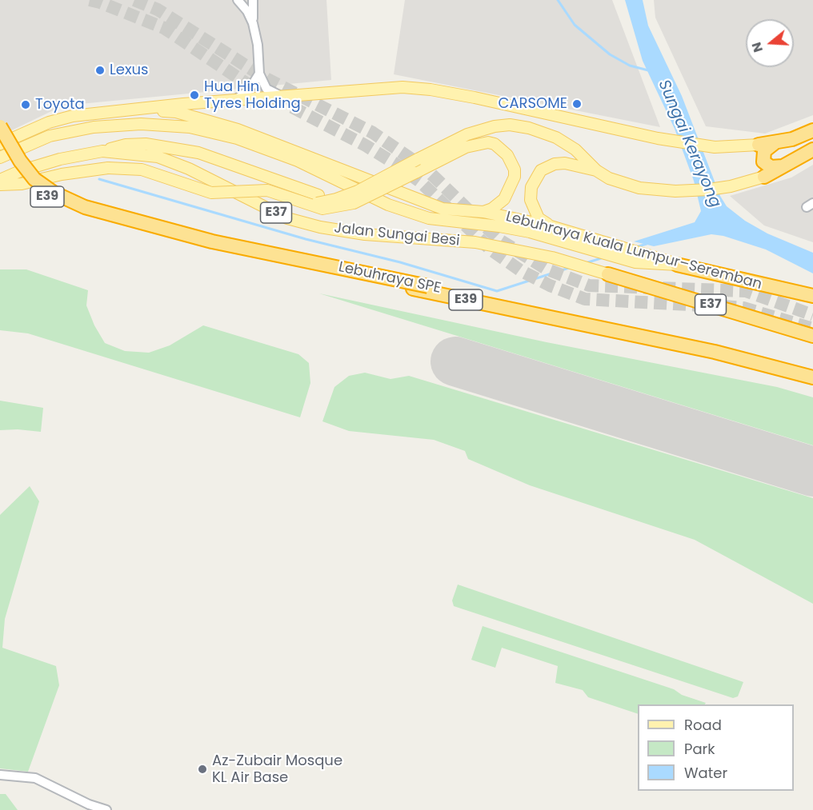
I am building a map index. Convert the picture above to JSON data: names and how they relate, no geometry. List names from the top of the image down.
{
  "streets": {
    "highway": [
      "E39",
      "E37",
      "Lebuhraya Kuala Lumpur–Seremban",
      "Lebuhraya SPE"
    ],
    "main road": ["Jalan Sungai Besi"]
  },
  "crossings": [
    ["E37", "Lebuhraya Kuala Lumpur–Seremban"],
    ["Jalan Sungai Besi", "Lebuhraya Kuala Lumpur–Seremban"]
  ],
  "water": ["Sungai Kerayong"],
  "places": [
    "Lexus",
    "Hua Hin Tyres Holding",
    "CARSOME",
    "Toyota",
    "Az-Zubair Mosque KL Air Base"
  ],
  "legend": ["Road", "Park", "Water"],
  "north": "left"
}
